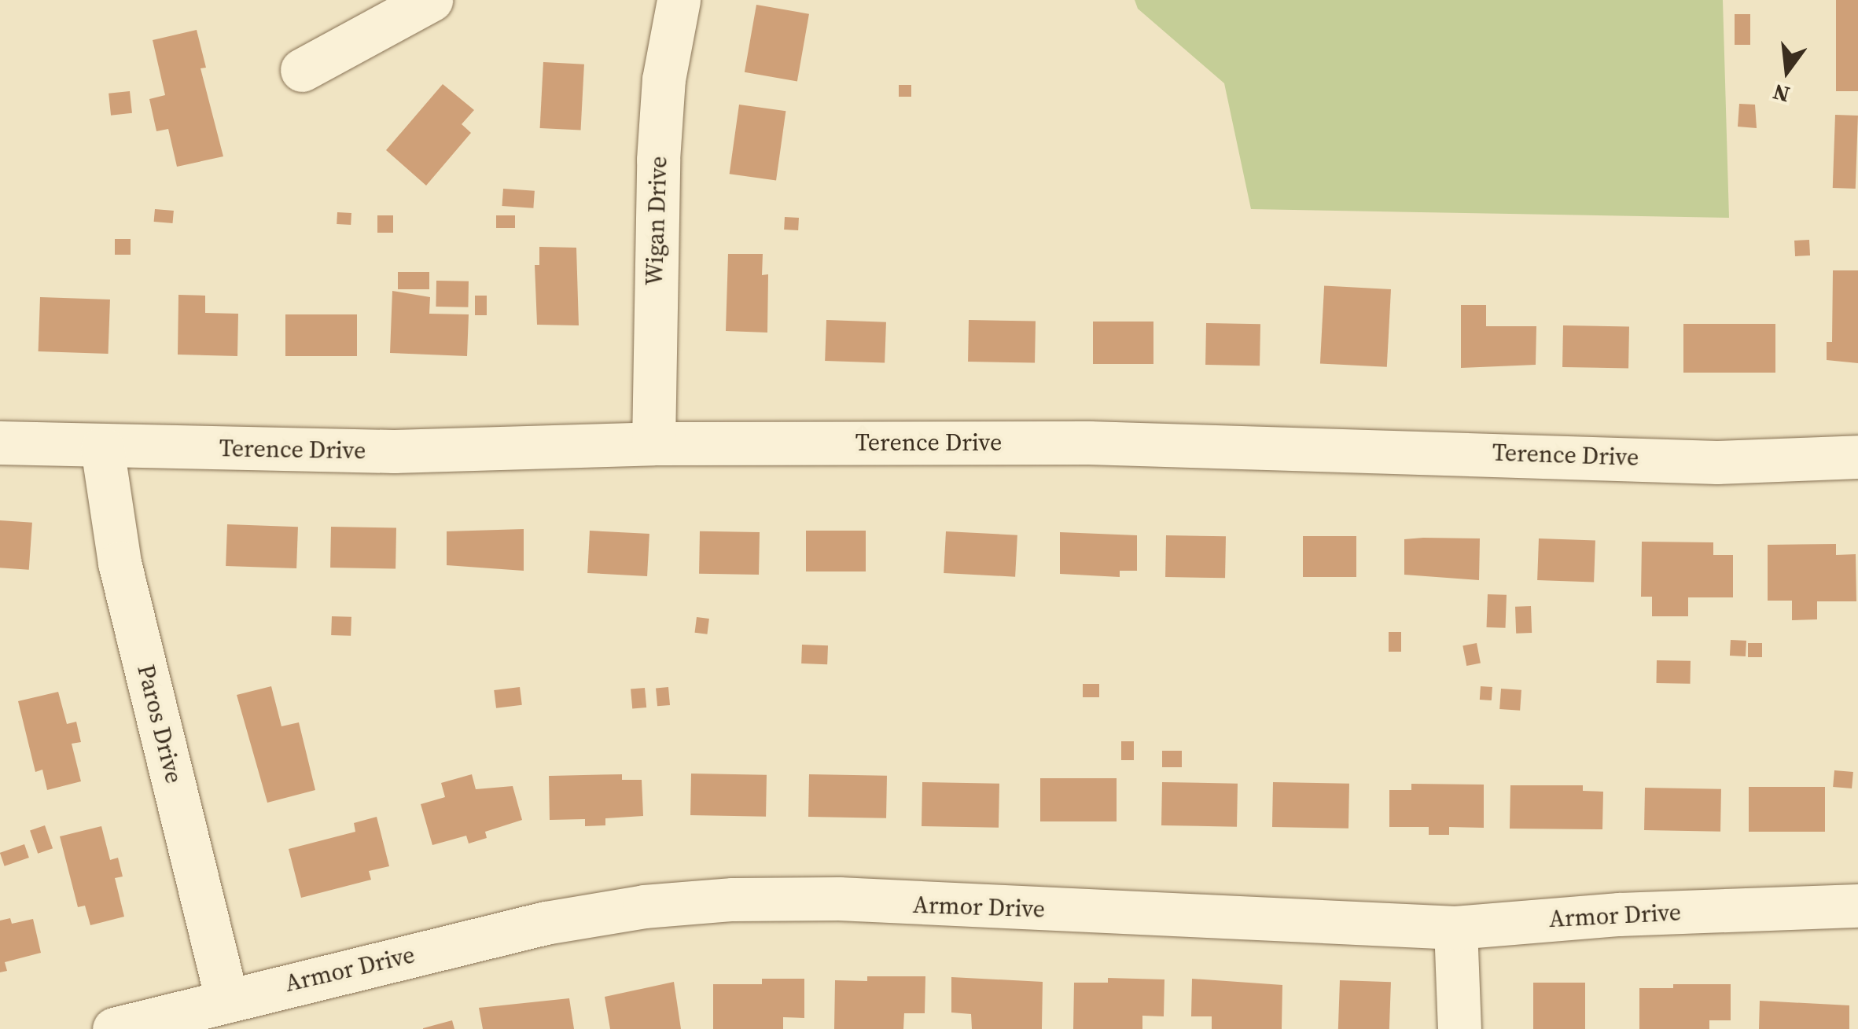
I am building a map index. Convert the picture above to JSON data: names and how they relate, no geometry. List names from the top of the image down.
{
  "streets": {
    "street": [
      "Wigan Drive",
      "Terence Drive",
      "Paros Drive",
      "Armor Drive"
    ]
  },
  "crossings": [
    ["Wigan Drive", "Terence Drive"],
    ["Terence Drive", "Paros Drive"],
    ["Paros Drive", "Armor Drive"]
  ],
  "north": "bottom"
}
